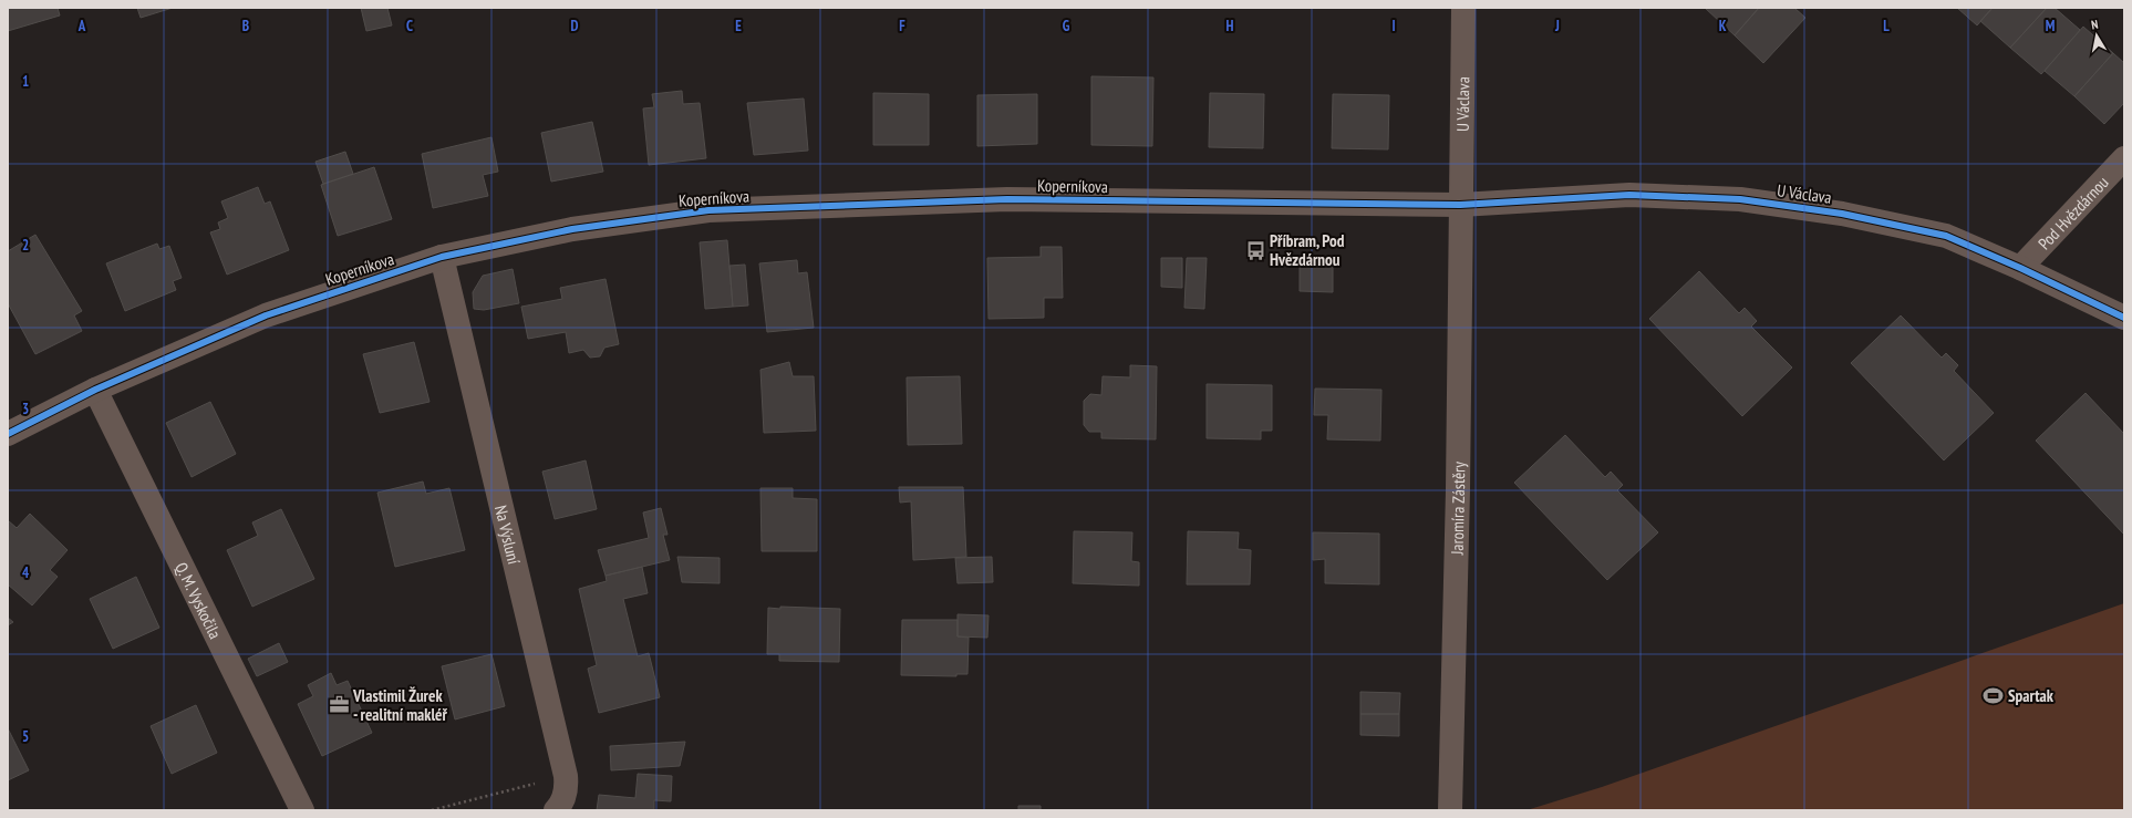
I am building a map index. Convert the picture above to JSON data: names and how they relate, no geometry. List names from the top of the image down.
{
  "streets": {
    "street": [
      "U Václava",
      "Koperníkova",
      "Pod Hvězdárnou",
      "Jaromíra Zástěry",
      "Na Výsluní",
      "Q. M. Vyskočila"
    ]
  },
  "crossings": [
    ["U Václava", "Koperníkova"],
    ["U Václava", "Pod Hvězdárnou"],
    ["U Václava", "Jaromíra Zástěry"],
    ["Koperníkova", "Jaromíra Zástěry"],
    ["Koperníkova", "Na Výsluní"],
    ["Koperníkova", "Q. M. Vyskočila"]
  ],
  "places": {
    "bus stop": ["Příbram, Pod Hvězdárnou"],
    "sports": ["Spartak"],
    "office": ["Vlastimil Žurek - realitní makléř"]
  },
  "north": "top",
  "grid": {
    "columns": [
      "A",
      "B",
      "C",
      "D",
      "E",
      "F",
      "G",
      "H",
      "I",
      "J",
      "K",
      "L",
      "M"
    ],
    "rows": [
      "1",
      "2",
      "3",
      "4",
      "5"
    ]
  }
}
